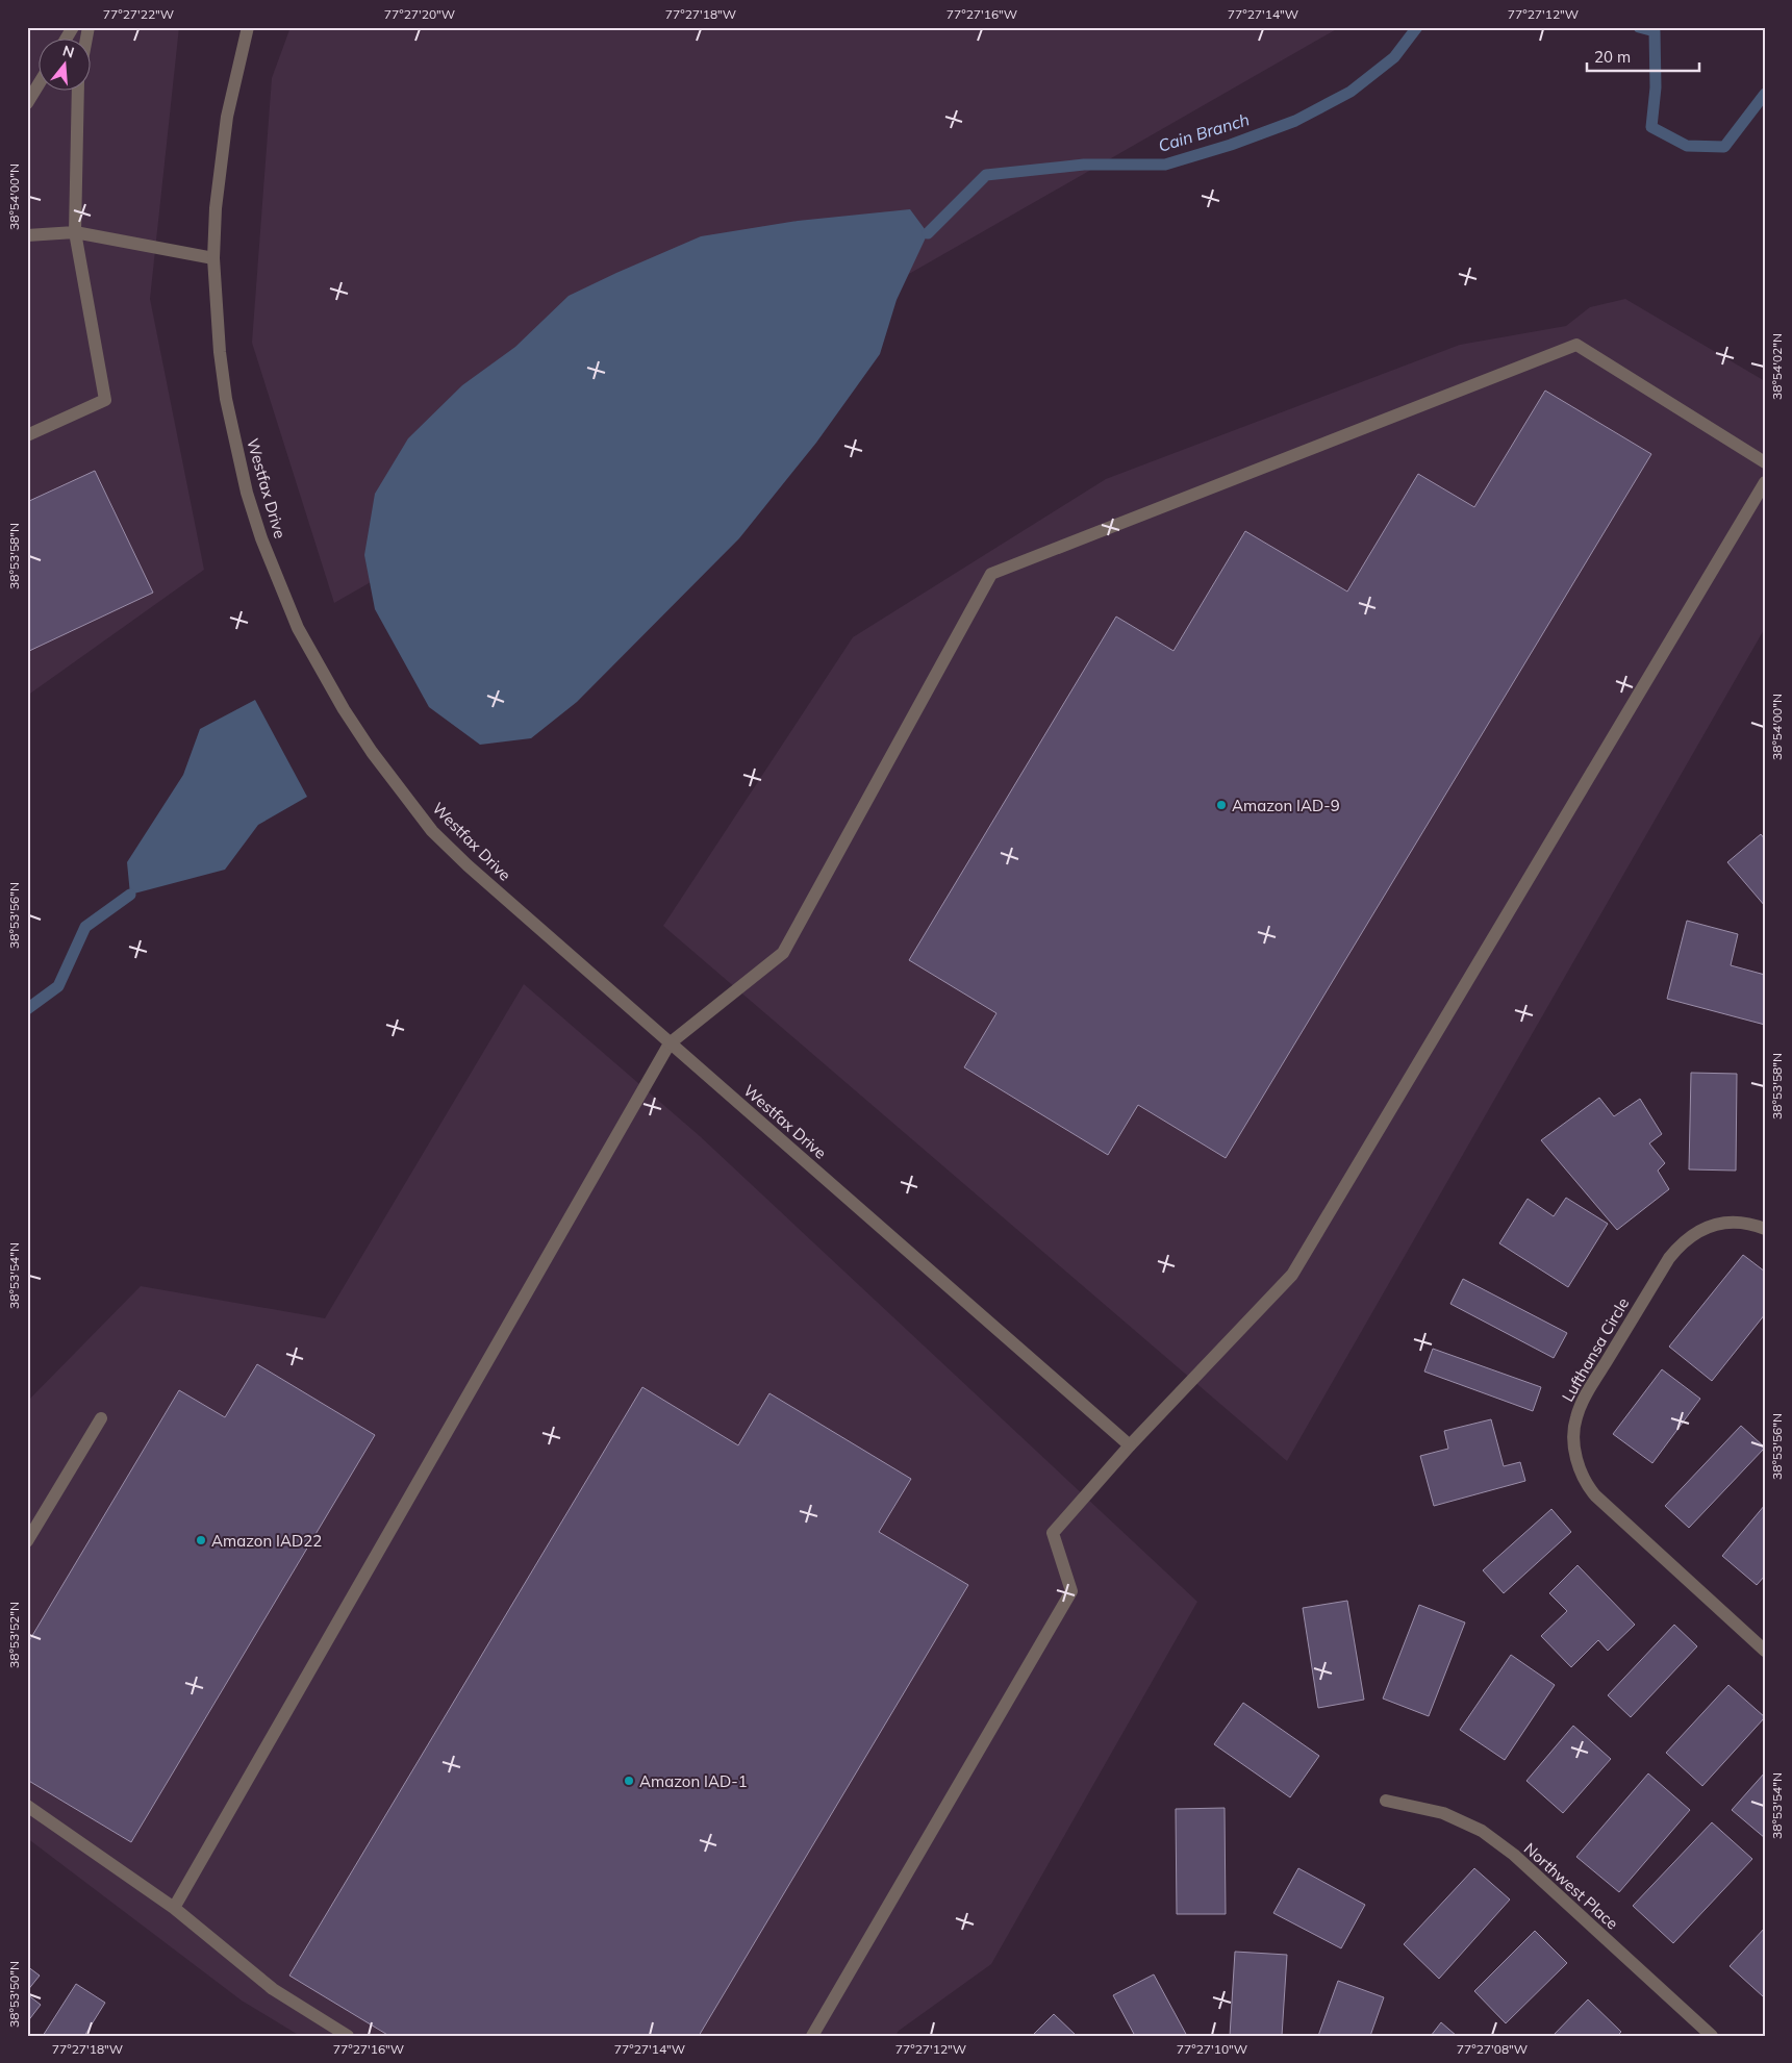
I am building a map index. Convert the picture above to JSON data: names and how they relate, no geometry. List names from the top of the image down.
{
  "streets": {
    "street": ["Westfax Drive", "Lufthansa Circle", "Northwest Place"]
  },
  "water": ["Cain Branch"],
  "places": ["Amazon IAD-9", "Amazon IAD22", "Amazon IAD-1"],
  "scale_bar": "20 m",
  "north": "top",
  "coordinates": [
    "77°27'22\"W",
    "77°27'20\"W",
    "77°27'18\"W",
    "77°27'16\"W",
    "77°27'14\"W",
    "77°27'12\"W",
    "38°54'00\"N",
    "38°54'02\"N",
    "38°53'58\"N",
    "38°53'56\"N",
    "38°53'54\"N",
    "38°53'52\"N",
    "38°53'50\"N",
    "77°27'10\"W",
    "77°27'08\"W"
  ]
}
